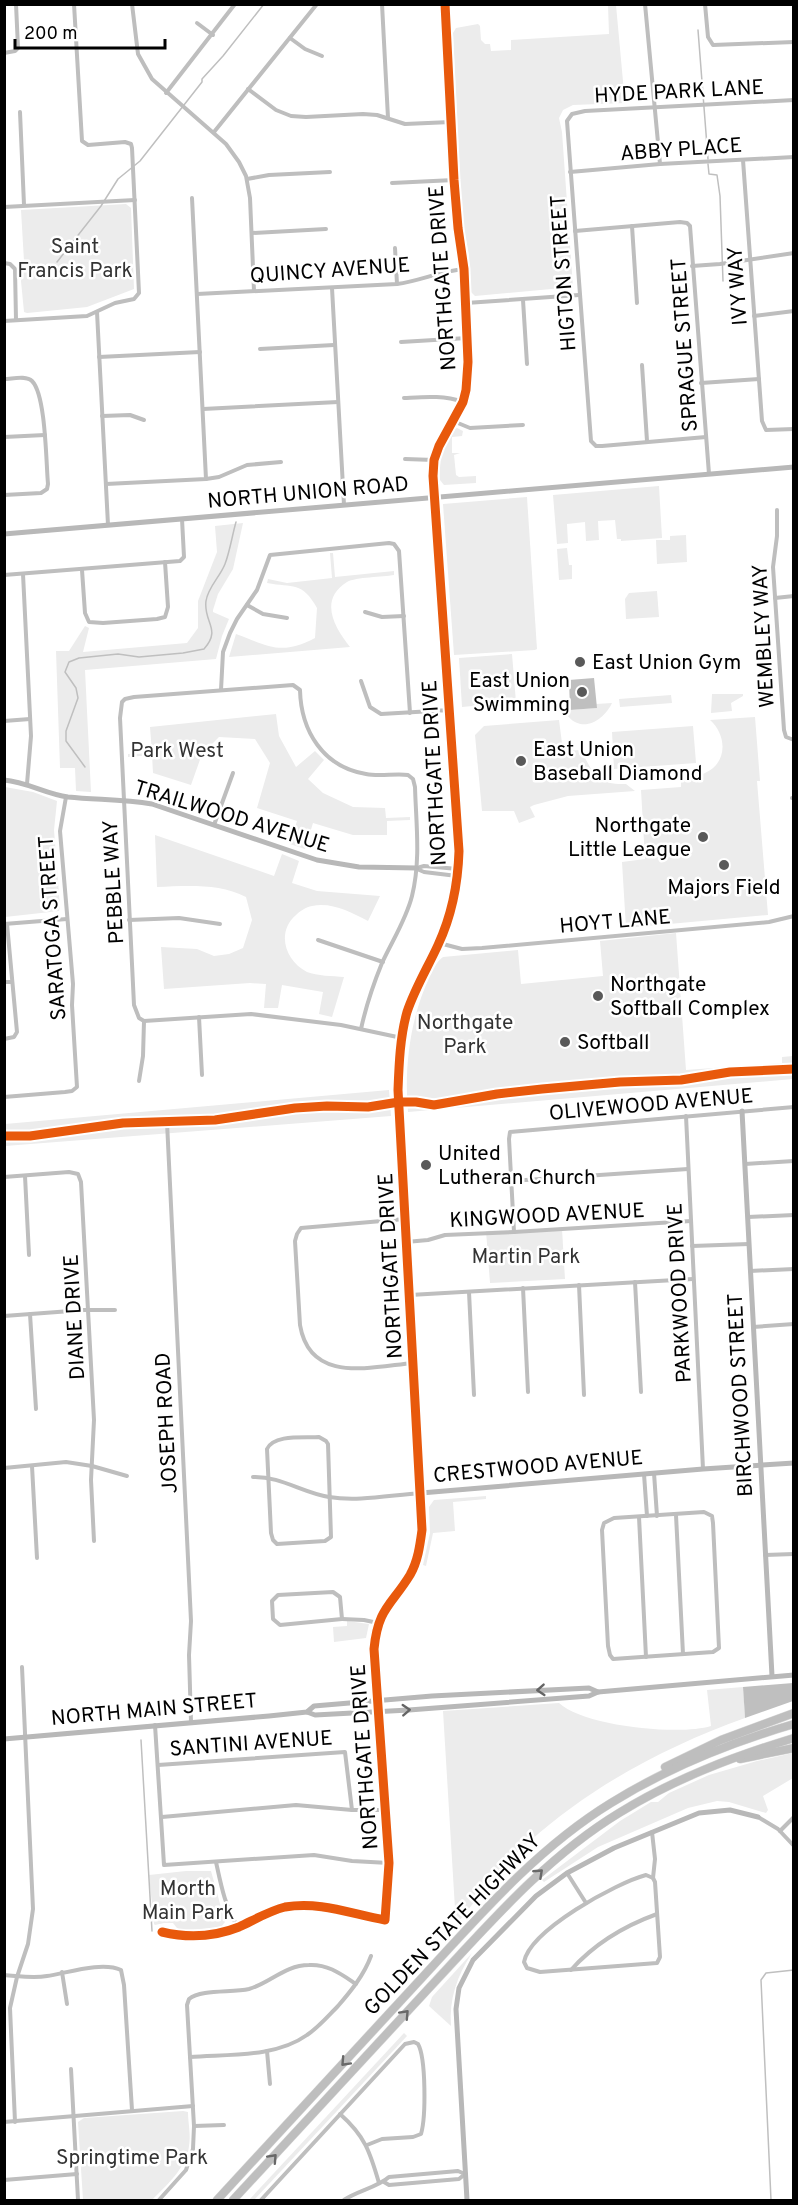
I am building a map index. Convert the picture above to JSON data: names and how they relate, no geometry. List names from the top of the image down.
{
  "streets": {
    "highway": ["GOLDEN STATE HIGHWAY"],
    "street": [
      "HYDE PARK LANE",
      "ABBY PLACE",
      "QUINCY AVENUE",
      "HIGTON STREET",
      "NORTHGATE DRIVE",
      "IVY WAY",
      "SPRAGUE STREET",
      "NORTH UNION ROAD",
      "WEMBLEY WAY",
      "TRAILWOOD AVENUE",
      "PEBBLE WAY",
      "HOYT LANE",
      "SARATOGA STREET",
      "OLIVEWOOD AVENUE",
      "KINGWOOD AVENUE",
      "PARKWOOD DRIVE",
      "DIANE DRIVE",
      "BIRCHWOOD STREET",
      "JOSEPH ROAD",
      "CRESTWOOD AVENUE",
      "NORTH MAIN STREET",
      "SANTINI AVENUE"
    ]
  },
  "crossings": [
    ["HYDE PARK LANE", "HIGTON STREET"],
    ["ABBY PLACE", "HIGTON STREET"],
    ["ABBY PLACE", "IVY WAY"],
    ["QUINCY AVENUE", "NORTHGATE DRIVE"],
    ["NORTHGATE DRIVE", "NORTH UNION ROAD"],
    ["NORTHGATE DRIVE", "TRAILWOOD AVENUE"],
    ["NORTHGATE DRIVE", "HOYT LANE"],
    ["NORTHGATE DRIVE", "KINGWOOD AVENUE"],
    ["NORTHGATE DRIVE", "CRESTWOOD AVENUE"],
    ["NORTHGATE DRIVE", "NORTH MAIN STREET"],
    ["SPRAGUE STREET", "NORTH UNION ROAD"],
    ["TRAILWOOD AVENUE", "PEBBLE WAY"],
    ["TRAILWOOD AVENUE", "SARATOGA STREET"],
    ["OLIVEWOOD AVENUE", "PARKWOOD DRIVE"],
    ["OLIVEWOOD AVENUE", "BIRCHWOOD STREET"],
    ["KINGWOOD AVENUE", "PARKWOOD DRIVE"],
    ["PARKWOOD DRIVE", "CRESTWOOD AVENUE"],
    ["BIRCHWOOD STREET", "CRESTWOOD AVENUE"],
    ["BIRCHWOOD STREET", "NORTH MAIN STREET"],
    ["JOSEPH ROAD", "NORTH MAIN STREET"]
  ],
  "parks": [
    "Saint Francis Park",
    "Park West",
    "Northgate Park",
    "Martin Park",
    "Morth Main Park",
    "Springtime Park"
  ],
  "places": [
    "East Union Gym",
    "East Union Swimming",
    "East Union Baseball Diamond",
    "Northgate Little League",
    "Majors Field",
    "Northgate Softball Complex",
    "Softball",
    "United Lutheran Church"
  ],
  "scale_bar": "200 m"
}
